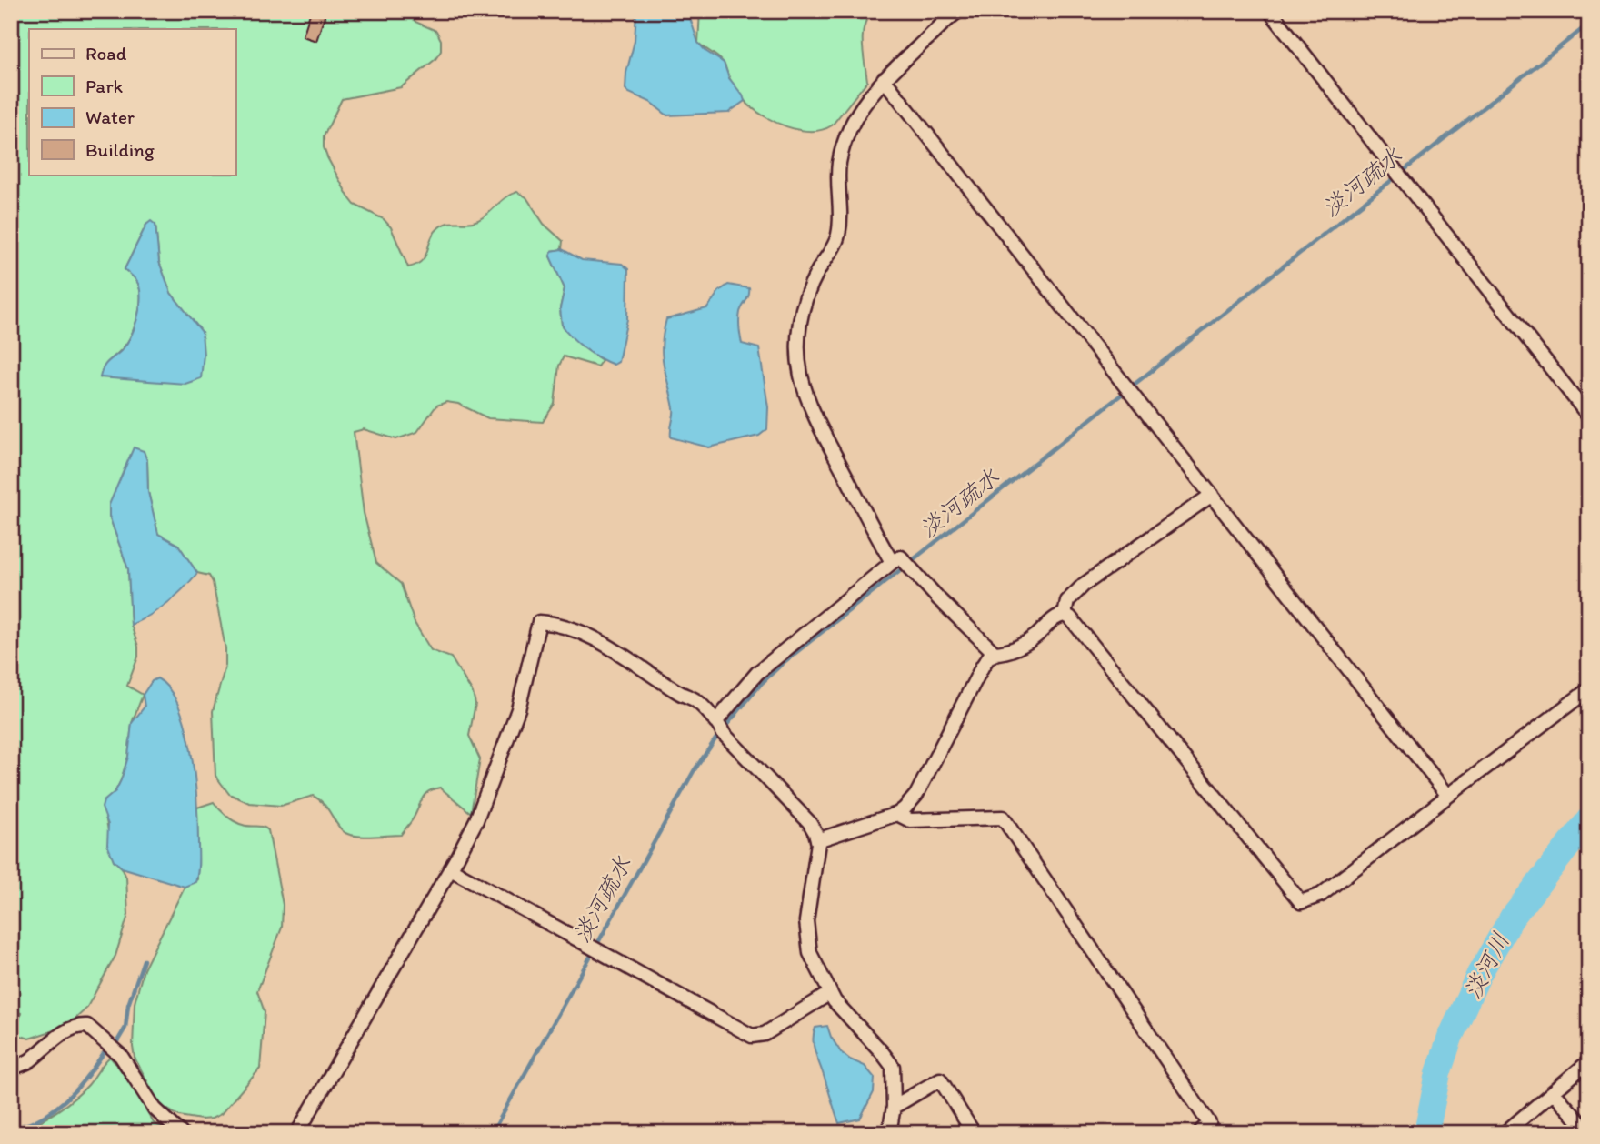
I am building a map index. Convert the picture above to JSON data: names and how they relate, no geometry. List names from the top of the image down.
{
  "water": ["淡河疏水", "淡河川"],
  "legend": [
    "Road",
    "Park",
    "Water",
    "Building"
  ]
}
